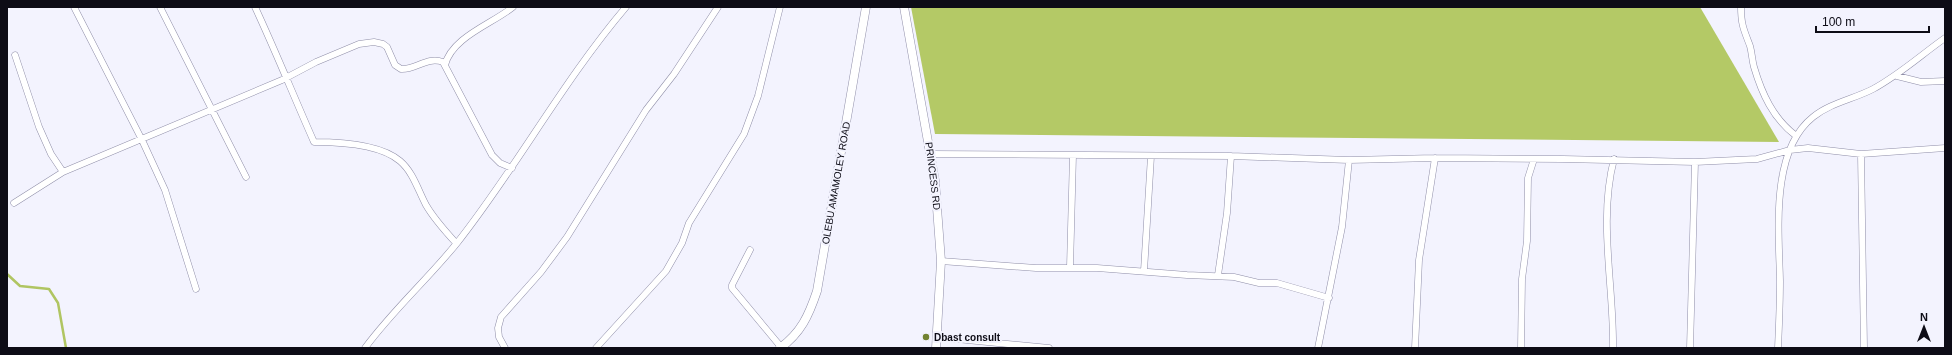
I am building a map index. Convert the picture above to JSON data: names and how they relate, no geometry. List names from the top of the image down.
{
  "streets": {
    "street": ["PRINCESS RD", "OLEBU AMAMOLEY ROAD"]
  },
  "places": ["Dbast consult"],
  "scale_bar": "100 m",
  "north": "top"
}
